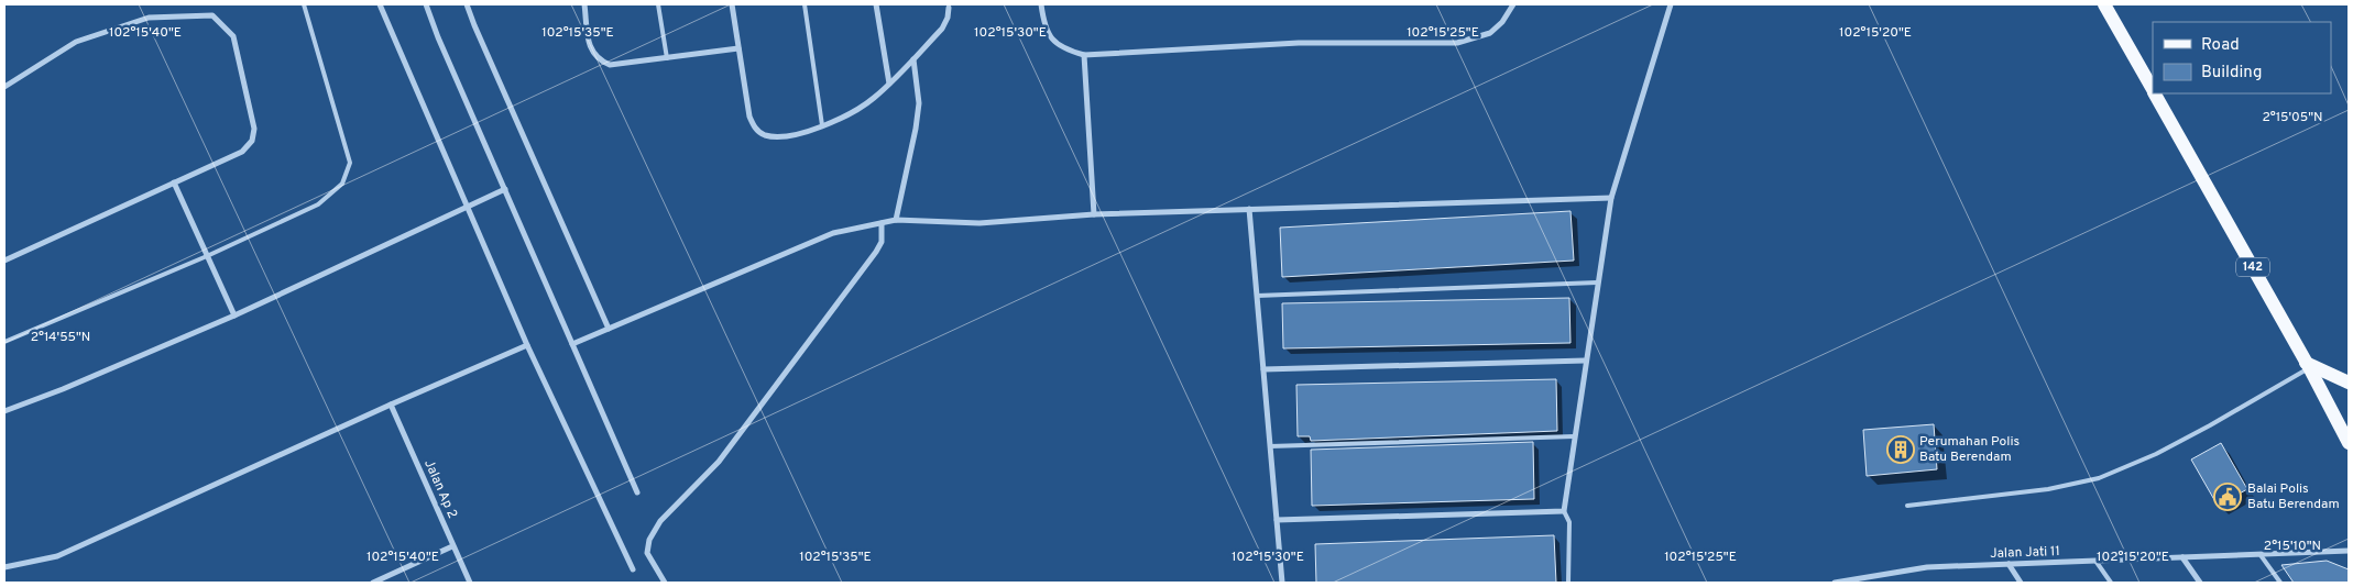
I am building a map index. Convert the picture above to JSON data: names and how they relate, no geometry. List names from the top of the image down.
{
  "streets": {
    "main road": ["142"],
    "street": ["Jalan Ap 2", "Jalan Jati 11"]
  },
  "places": {
    "building": ["Perumahan Polis Batu Berendam"],
    "public building": ["Balai Polis Batu Berendam"]
  },
  "legend": ["Road", "Building"],
  "coordinates": [
    "102°15'40\"E",
    "102°15'35\"E",
    "102°15'30\"E",
    "102°15'25\"E",
    "102°15'20\"E",
    "2°15'05\"N",
    "2°14'55\"N",
    "2°15'10\"N"
  ]
}
